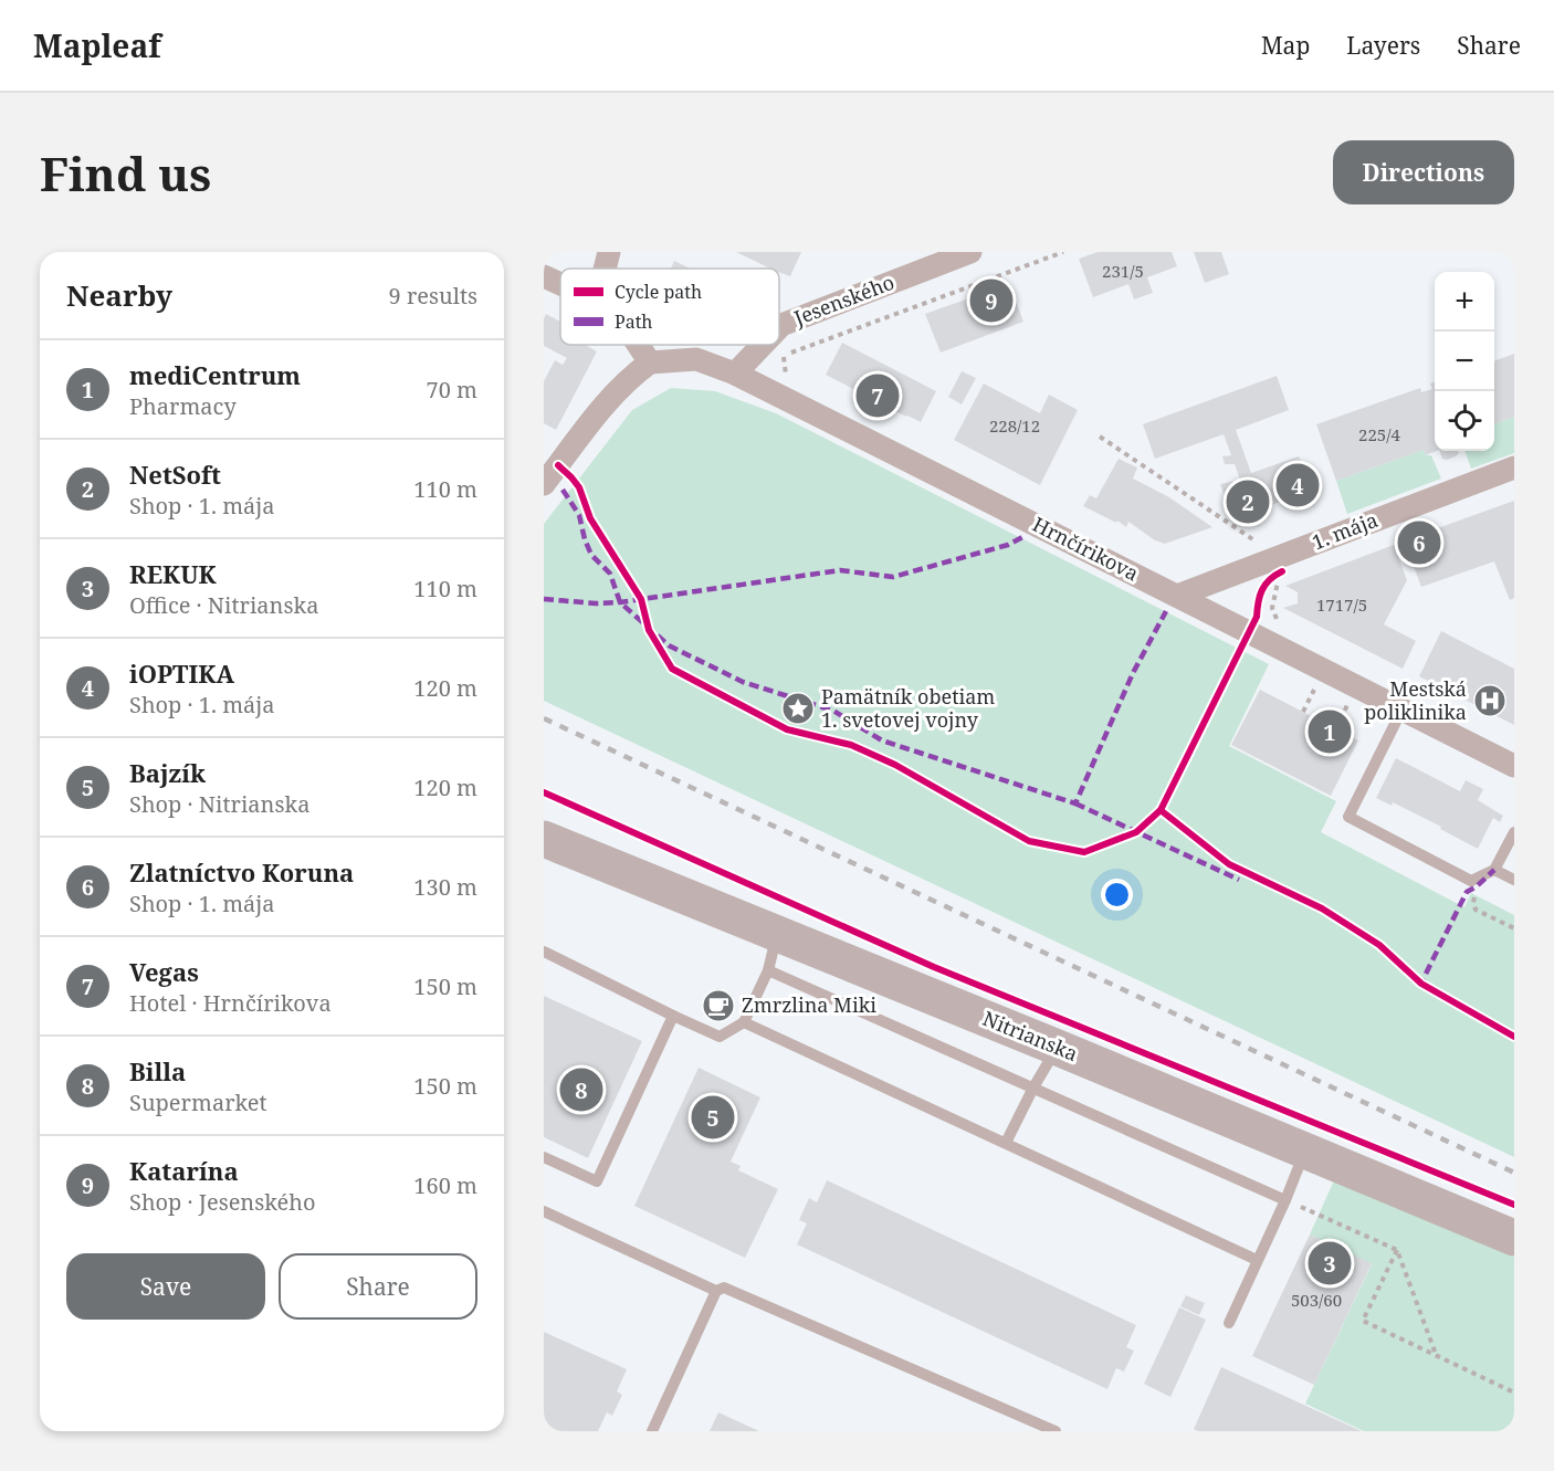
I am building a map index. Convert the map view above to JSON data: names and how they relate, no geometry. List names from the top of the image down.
{
  "streets": {
    "main road": ["Nitrianska"],
    "street": ["Jesenského", "1. mája", "Hrnčírikova"]
  },
  "crossings": [
    ["Jesenského", "Hrnčírikova"],
    ["1. mája", "Hrnčírikova"]
  ],
  "places": {
    "hospital": ["Mestská poliklinika"],
    "place": ["Pamätník obetiam 1. svetovej vojny"],
    "cafe": ["Zmrzlina Miki"]
  },
  "house_numbers": [
    "231/5",
    "228/12",
    "225/4",
    "1717/5",
    "503/60"
  ],
  "legend": ["Cycle path", "Path"],
  "page": {
    "header": "Mapleaf",
    "nav": ["Map", "Layers", "Share"],
    "buttons": [
      "Directions",
      ["Save", "Share"]
    ],
    "title": "Find us",
    "heading": ["Nearby", "9 results"],
    "map_buttons": ["+", "−"],
    "pins": [
      "9",
      "7",
      "4",
      "2",
      "6",
      "1",
      "8",
      "5",
      "3"
    ],
    "list": [
      {
        "mark": "1",
        "name": "mediCentrum",
        "note": "Pharmacy",
        "value": "70 m"
      },
      {
        "mark": "2",
        "name": "NetSoft",
        "note": "Shop · 1. mája",
        "value": "110 m"
      },
      {
        "mark": "3",
        "name": "REKUK",
        "note": "Office · Nitrianska",
        "value": "110 m"
      },
      {
        "mark": "4",
        "name": "iOPTIKA",
        "note": "Shop · 1. mája",
        "value": "120 m"
      },
      {
        "mark": "5",
        "name": "Bajzík",
        "note": "Shop · Nitrianska",
        "value": "120 m"
      },
      {
        "mark": "6",
        "name": "Zlatníctvo Koruna",
        "note": "Shop · 1. mája",
        "value": "130 m"
      },
      {
        "mark": "7",
        "name": "Vegas",
        "note": "Hotel · Hrnčírikova",
        "value": "150 m"
      },
      {
        "mark": "8",
        "name": "Billa",
        "note": "Supermarket",
        "value": "150 m"
      },
      {
        "mark": "9",
        "name": "Katarína",
        "note": "Shop · Jesenského",
        "value": "160 m"
      }
    ]
  }
}
